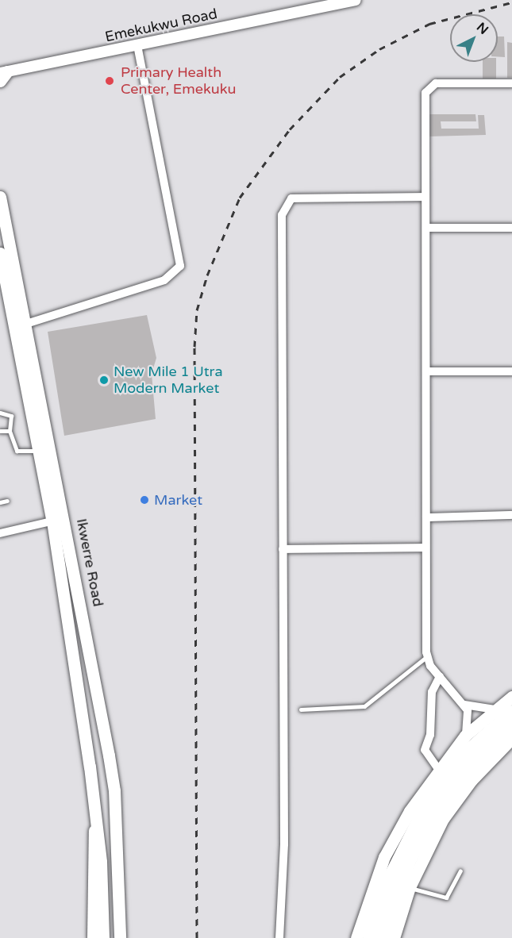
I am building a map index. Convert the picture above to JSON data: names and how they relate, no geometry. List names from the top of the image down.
{
  "streets": {
    "main road": ["Ikwerre Road"],
    "street": ["Emekukwu Road"]
  },
  "places": ["Primary Health Center, Emekuku", "New Mile 1 Utra Modern Market", "Market"],
  "north": "top right"
}
